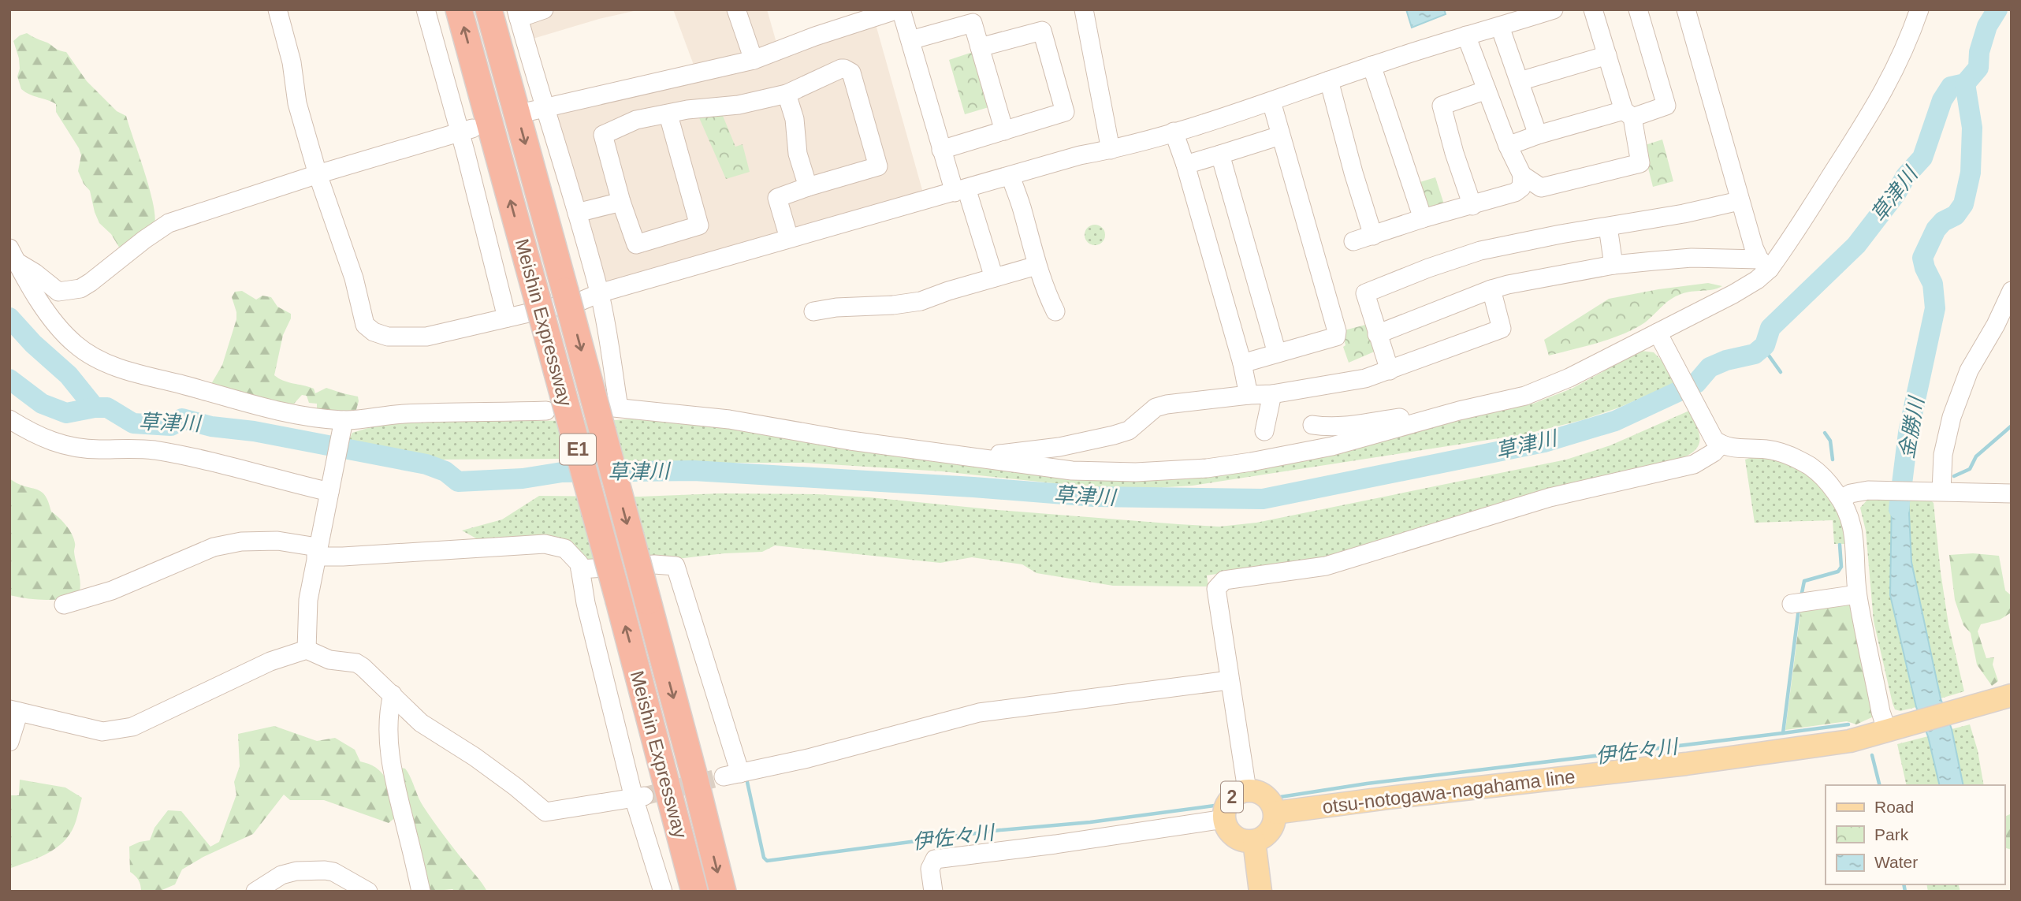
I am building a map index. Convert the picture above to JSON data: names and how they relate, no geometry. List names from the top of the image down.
{
  "streets": {
    "highway": ["Meishin Expressway", "E1"],
    "main road": ["otsu-notogawa-nagahama line", "2"]
  },
  "crossings": [
    ["otsu-notogawa-nagahama line", "2"]
  ],
  "water": ["草津川", "金勝川", "伊佐々川"],
  "legend": ["Road", "Park", "Water"]
}
